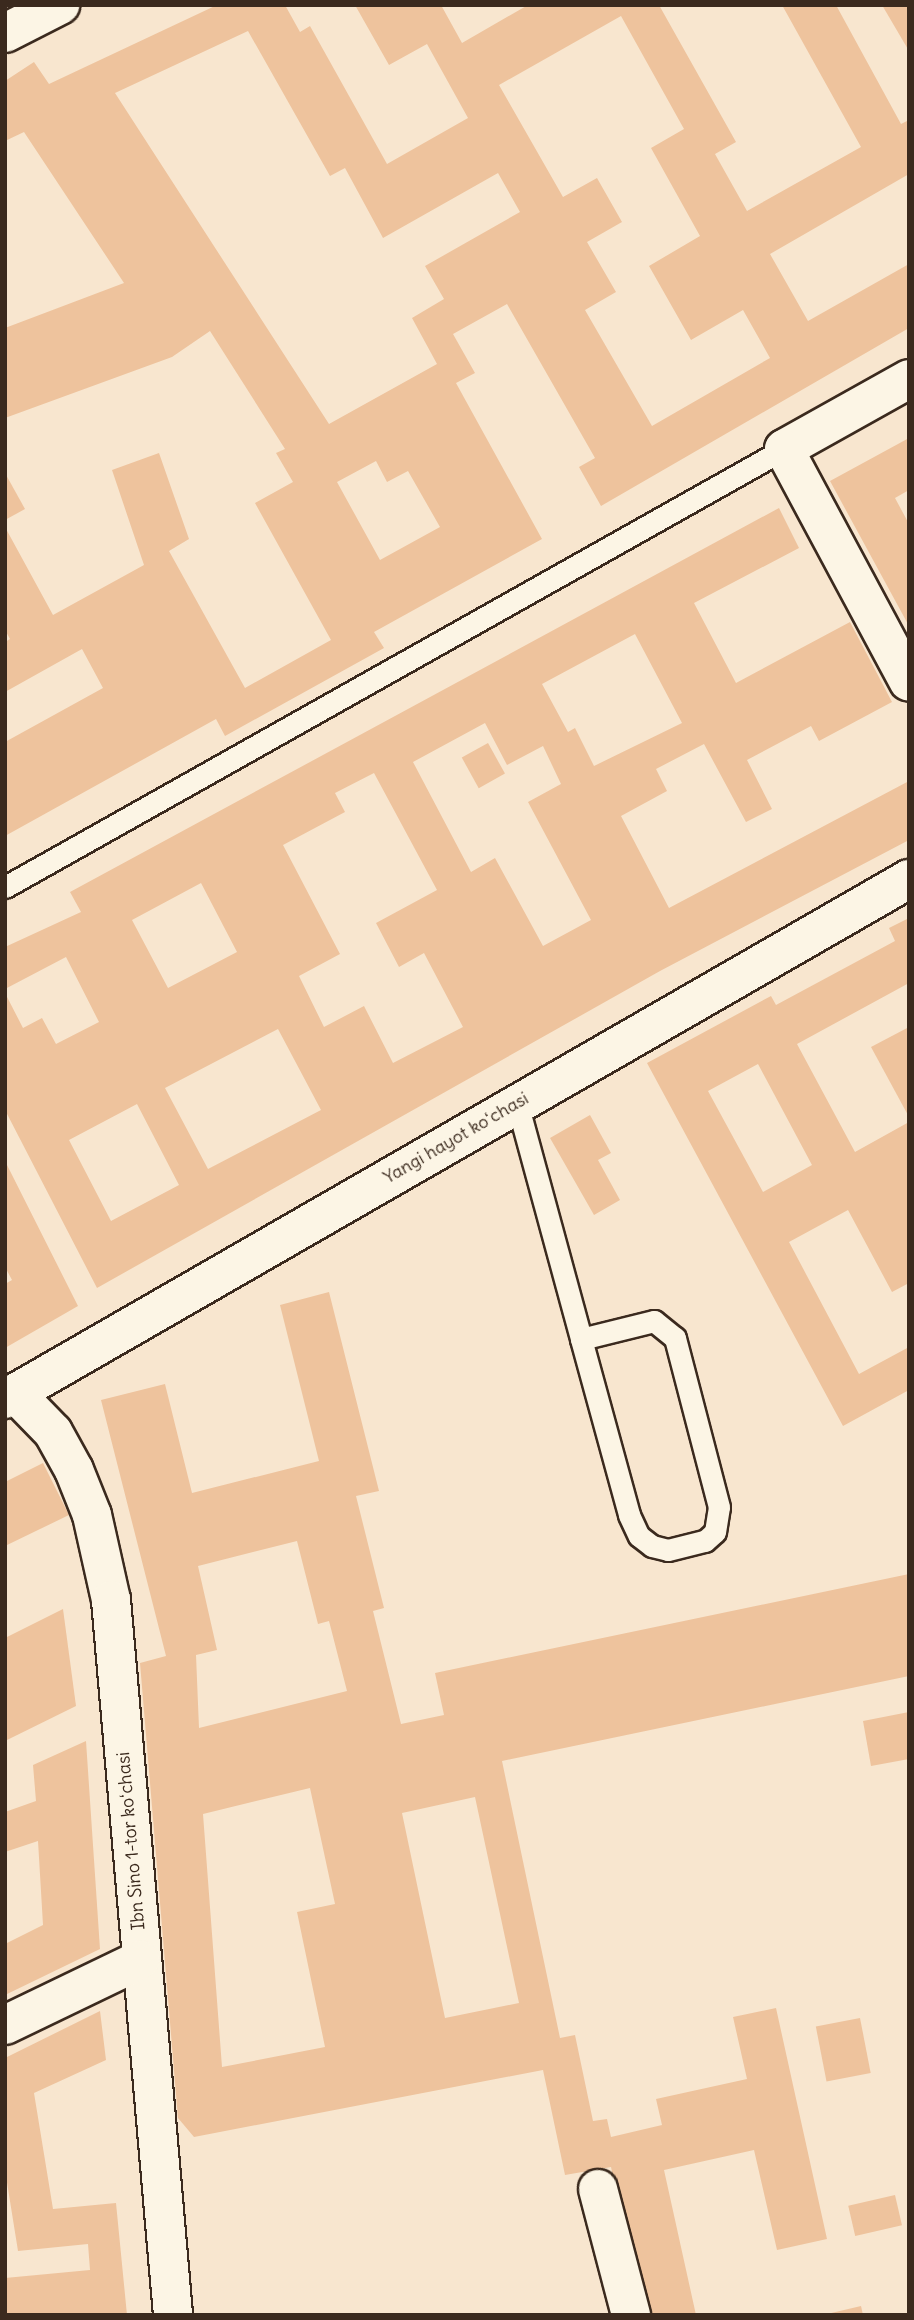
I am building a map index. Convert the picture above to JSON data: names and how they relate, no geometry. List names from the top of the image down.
{
  "streets": {
    "street": ["Yangi hayot koʻchasi", "Ibn Sino 1-tor koʻchasi"]
  },
  "crossings": [
    ["Yangi hayot koʻchasi", "Ibn Sino 1-tor koʻchasi"]
  ]
}
